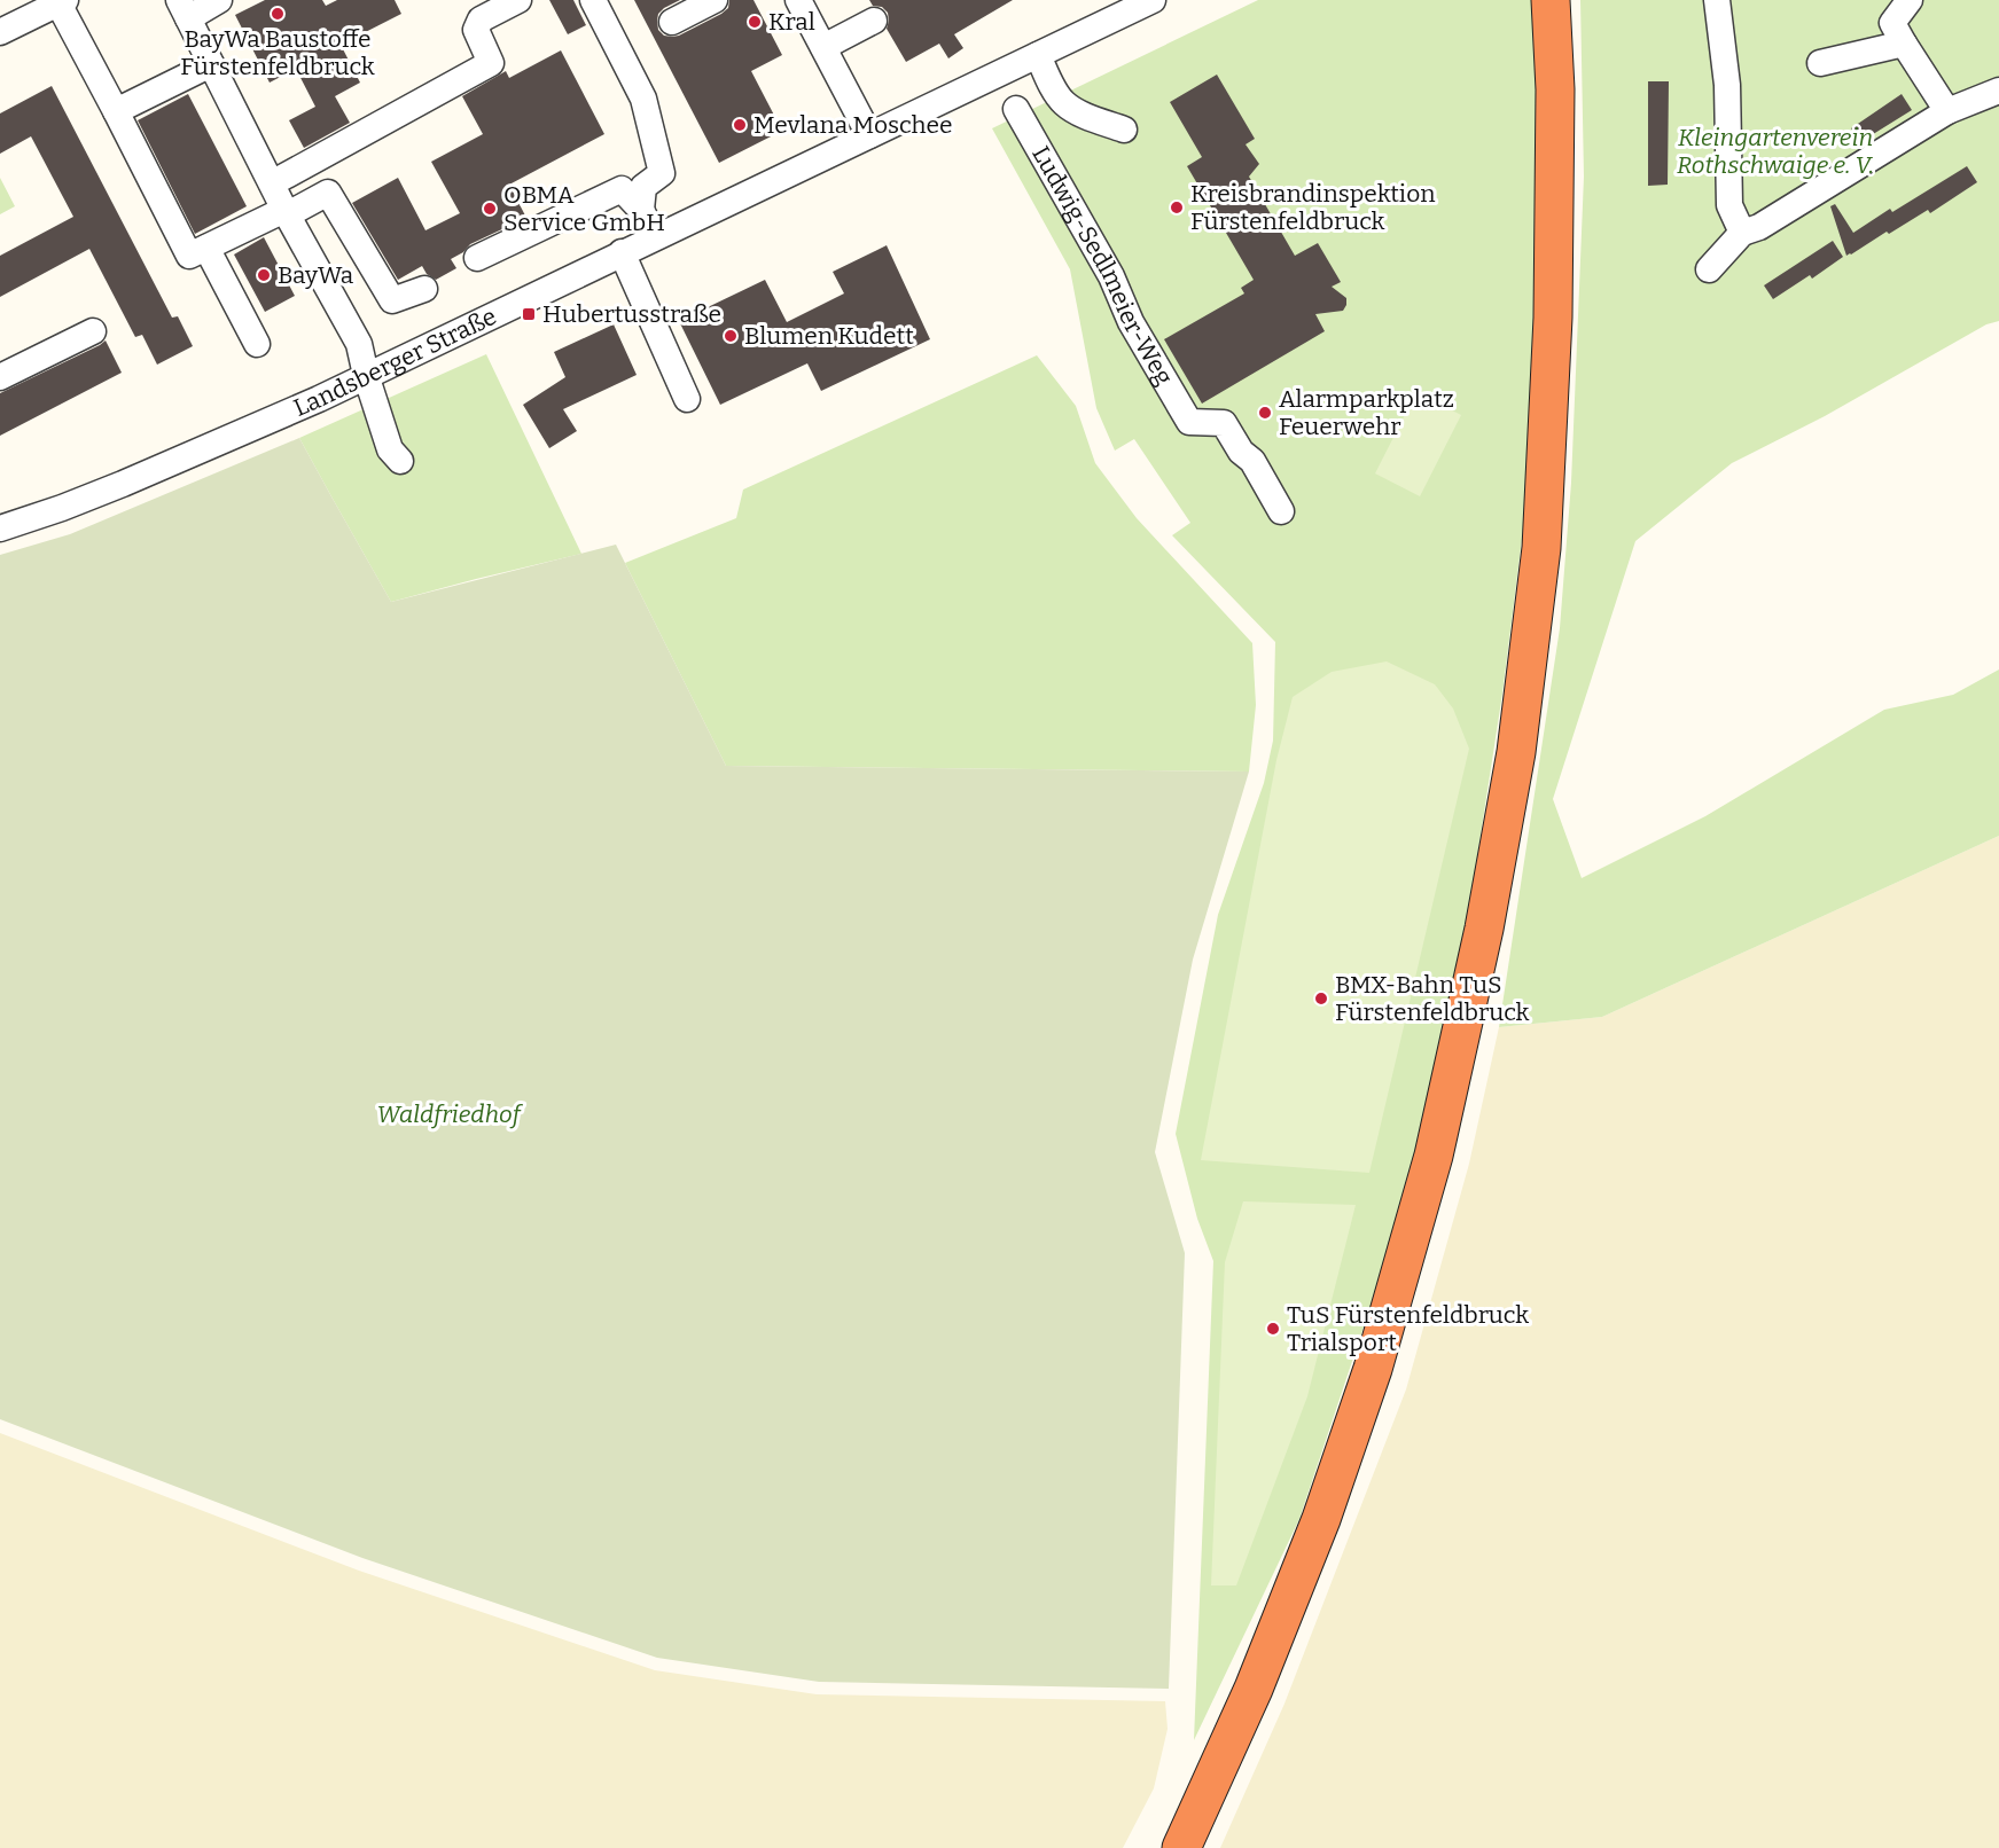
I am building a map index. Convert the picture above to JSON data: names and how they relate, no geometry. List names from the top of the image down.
{
  "streets": {
    "street": ["Ludwig-Sedlmeier-Weg", "Landsberger Straße"]
  },
  "parks": ["Kleingartenverein Rothschwaige e. V.", "Waldfriedhof"],
  "places": {
    "other": [
      "BayWa Baustoffe Fürstenfeldbruck",
      "Kral",
      "Mevlana Moschee",
      "Kreisbrandinspektion Fürstenfeldbruck",
      "OBMA Service GmbH",
      "BayWa",
      "Blumen Kudett",
      "Alarmparkplatz Feuerwehr",
      "BMX-Bahn TuS Fürstenfeldbruck",
      "TuS Fürstenfeldbruck Trialsport"
    ],
    "transit": ["Hubertusstraße"]
  }
}
